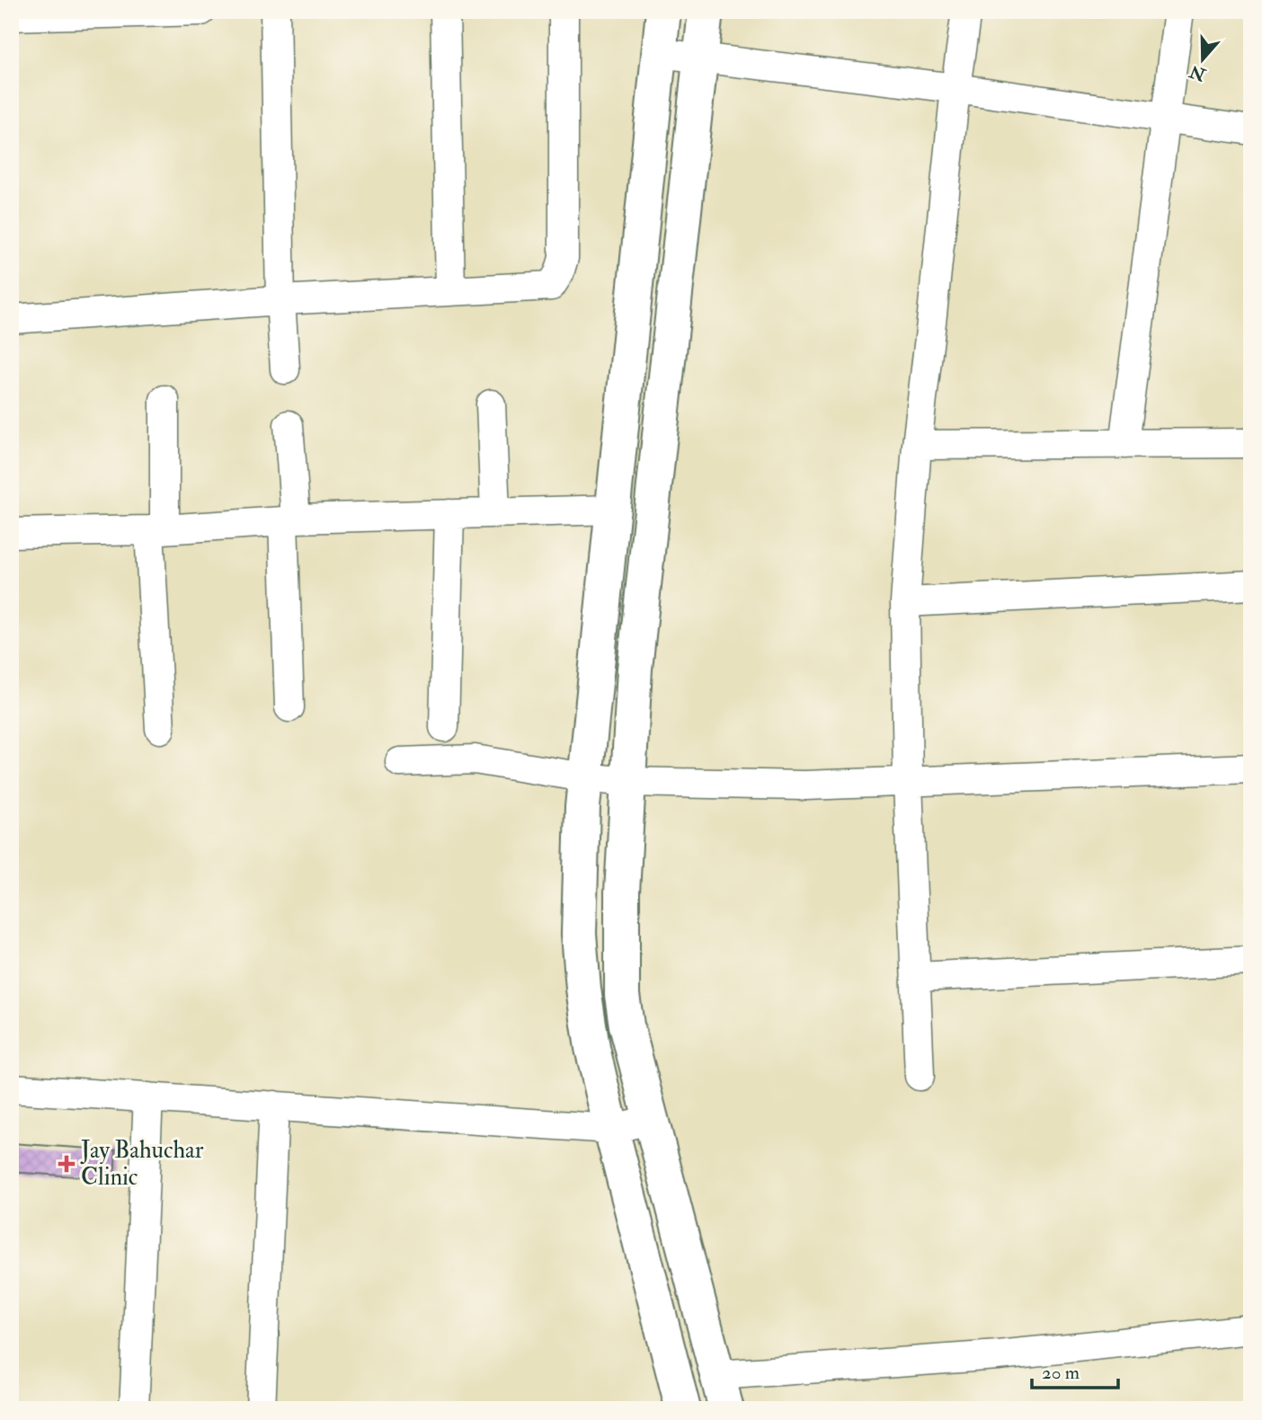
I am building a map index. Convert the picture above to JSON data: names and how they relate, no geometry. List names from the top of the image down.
{
  "places": {
    "health": ["Jay Bahuchar Clinic"]
  },
  "scale_bar": "20 m",
  "north": "bottom"
}
